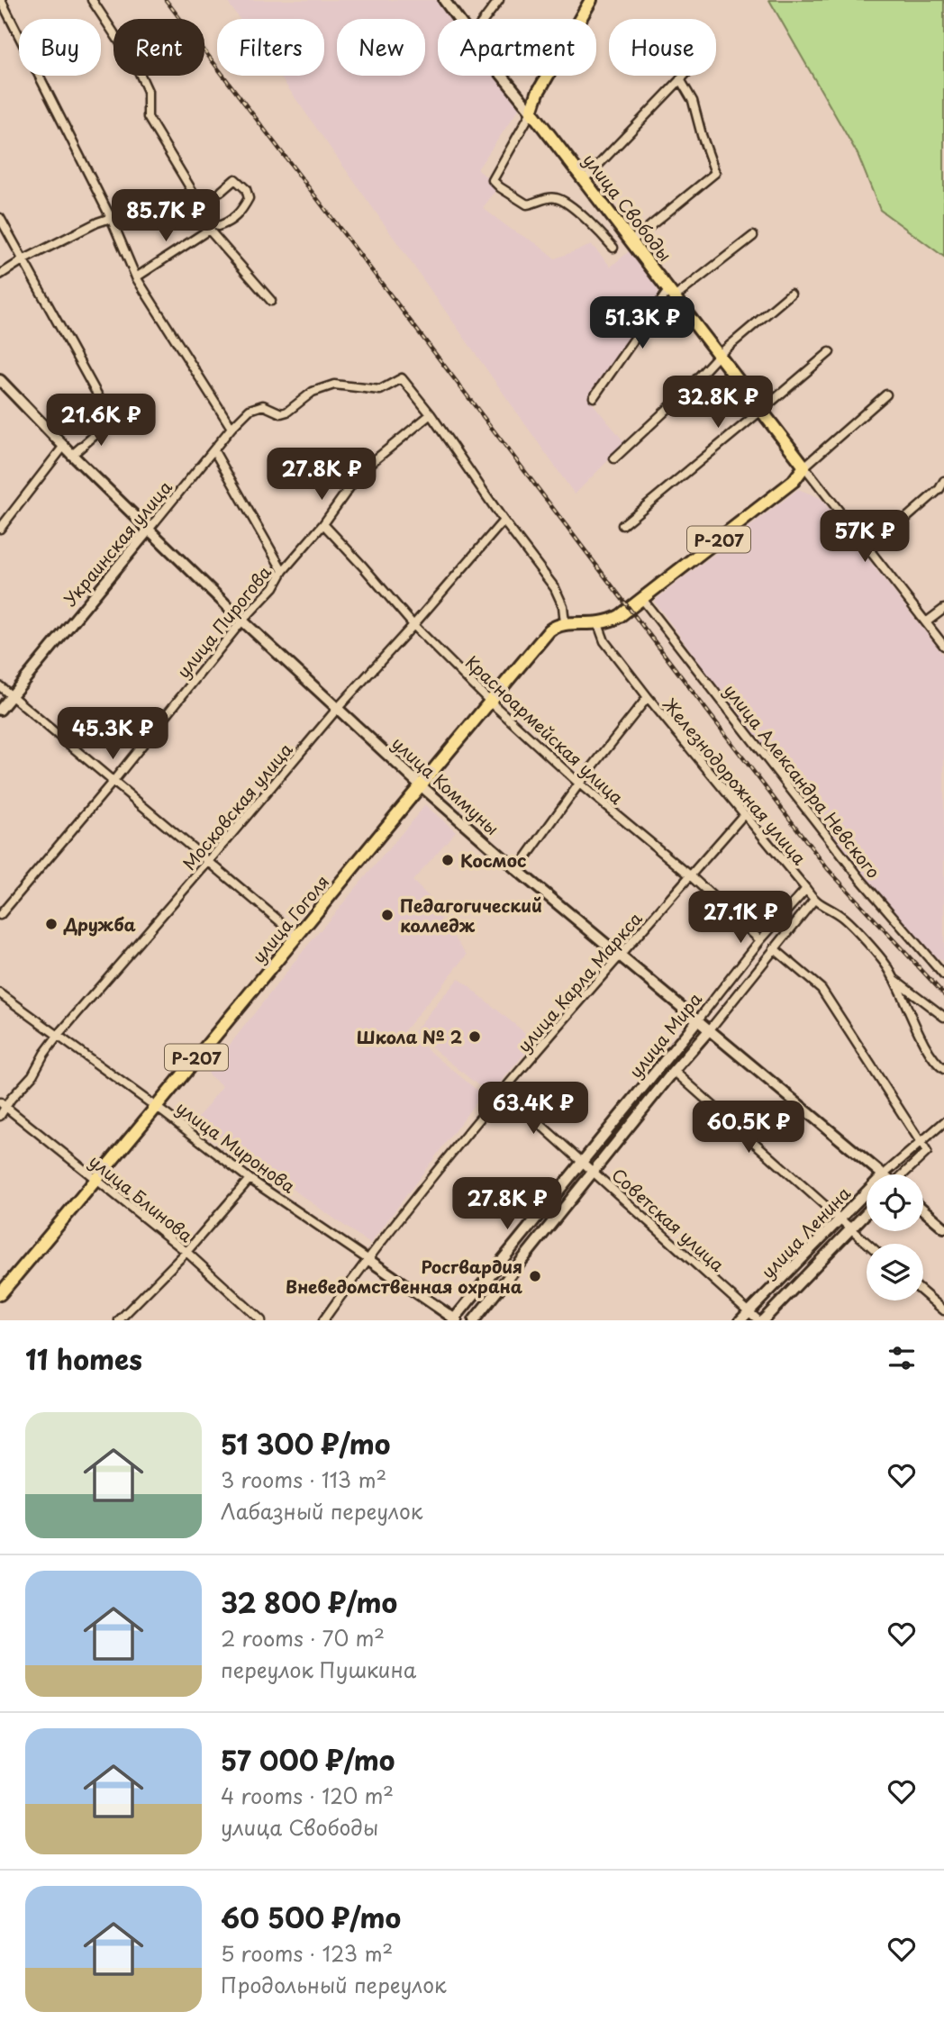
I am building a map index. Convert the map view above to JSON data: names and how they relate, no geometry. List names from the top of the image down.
{
  "streets": {
    "main road": ["улица Свободы", "Р-207", "улица Гоголя"],
    "street": [
      "Украинская улица",
      "улица Пирогова",
      "Красноармейская улица",
      "Железнодорожная улица",
      "улица Александра Невского",
      "улица Коммуны",
      "Московская улица",
      "улица Карла Маркса",
      "улица Мира",
      "улица Миронова",
      "улица Блинова",
      "Советская улица",
      "улица Ленина"
    ]
  },
  "crossings": [
    ["улица Свободы", "Р-207"],
    ["Р-207", "Железнодорожная улица"],
    ["Р-207", "улица Александра Невского"],
    ["Р-207", "улица Гоголя"],
    ["Украинская улица", "улица Пирогова"],
    ["Украинская улица", "улица Коммуны"],
    ["улица Пирогова", "Красноармейская улица"],
    ["улица Пирогова", "улица Коммуны"],
    ["Красноармейская улица", "Московская улица"],
    ["Красноармейская улица", "улица Гоголя"],
    ["Красноармейская улица", "улица Карла Маркса"],
    ["Красноармейская улица", "улица Мира"],
    ["Железнодорожная улица", "улица Карла Маркса"],
    ["Железнодорожная улица", "улица Мира"],
    ["улица Коммуны", "Московская улица"],
    ["улица Коммуны", "улица Гоголя"],
    ["улица Коммуны", "улица Карла Маркса"],
    ["улица Коммуны", "улица Мира"],
    ["Московская улица", "улица Миронова"],
    ["Московская улица", "улица Блинова"],
    ["улица Гоголя", "улица Миронова"],
    ["улица Гоголя", "улица Блинова"],
    ["улица Карла Маркса", "улица Миронова"],
    ["улица Карла Маркса", "Советская улица"],
    ["улица Мира", "улица Миронова"],
    ["улица Мира", "Советская улица"],
    ["Советская улица", "улица Ленина"]
  ],
  "places": [
    "Космос",
    "Педагогический колледж",
    "Дружба",
    "Школа № 2",
    "Росгвардия Вневедомственная охрана"
  ],
  "page": {
    "chip": [
      "Buy",
      "Rent",
      "Filters",
      "New",
      "Apartment",
      "House"
    ],
    "price": [
      "85.7K ₽",
      "51.3K ₽",
      "32.8K ₽",
      "21.6K ₽",
      "27.8K ₽",
      "57K ₽",
      "45.3K ₽",
      "27.1K ₽",
      "63.4K ₽",
      "60.5K ₽",
      "27.8K ₽"
    ],
    "heading": "11 homes",
    "list": [
      {
        "name": "51 300 ₽/mo",
        "note": "3 rooms · 113 m² · Лабазный переулок"
      },
      {
        "name": "32 800 ₽/mo",
        "note": "2 rooms · 70 m² · переулок Пушкина"
      },
      {
        "name": "57 000 ₽/mo",
        "note": "4 rooms · 120 m² · улица Свободы"
      },
      {
        "name": "60 500 ₽/mo",
        "note": "5 rooms · 123 m² · Продольный переулок"
      }
    ]
  }
}
